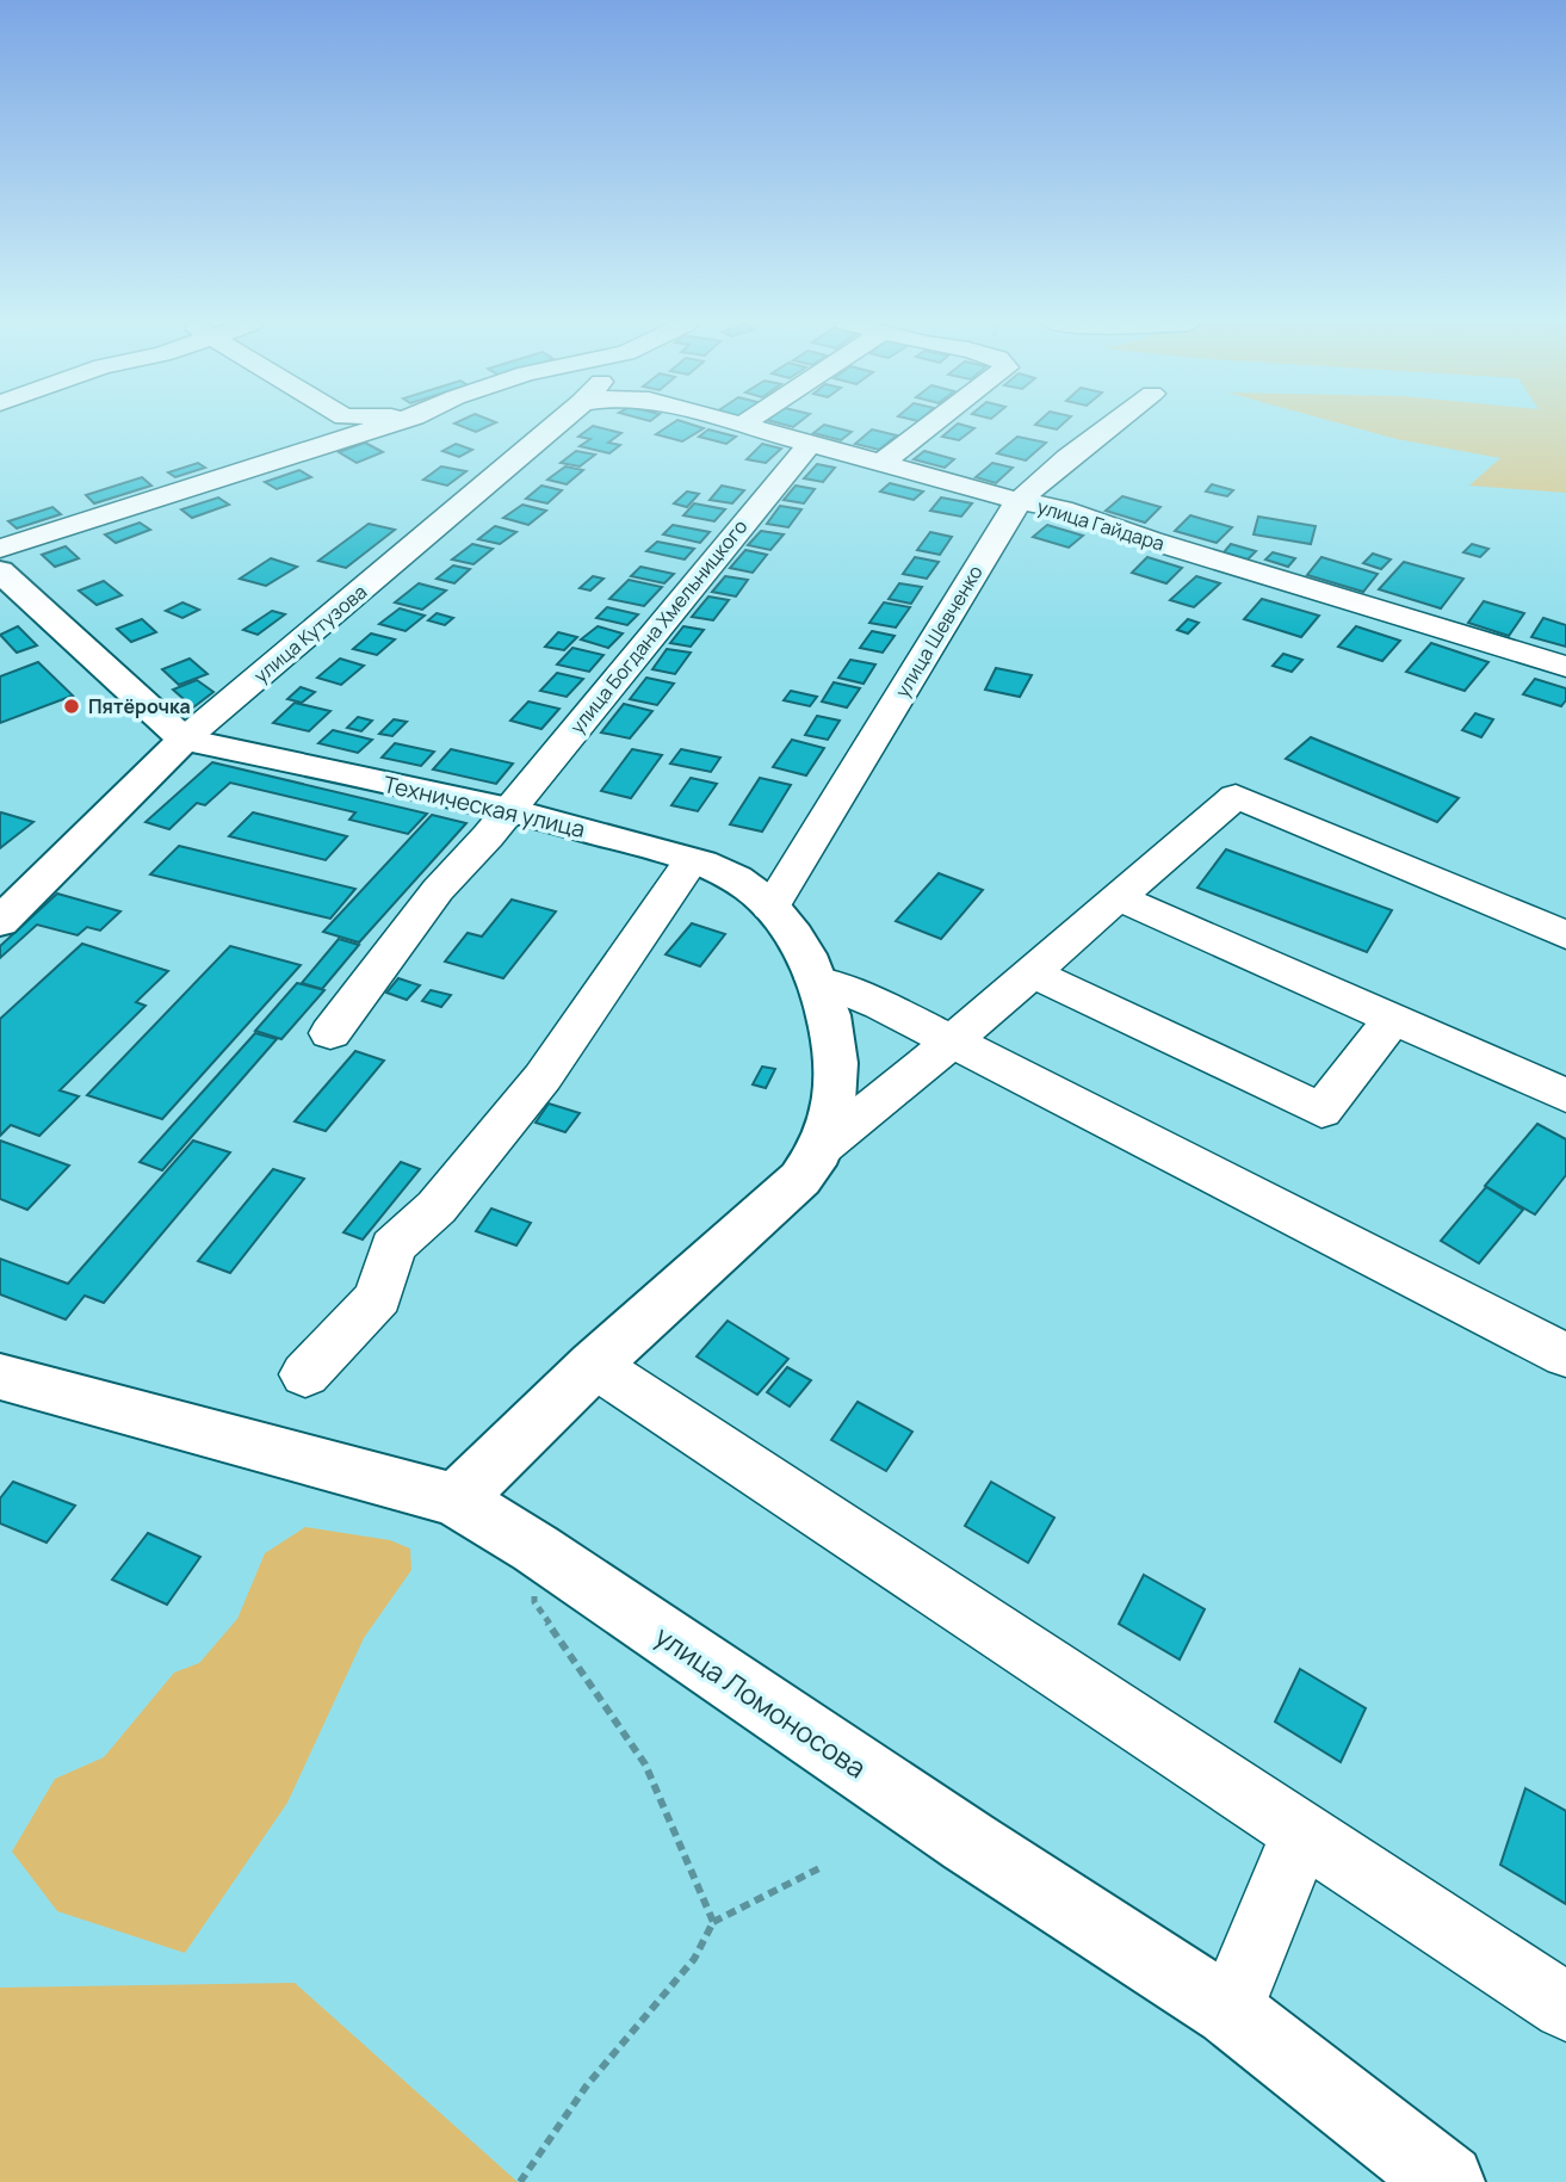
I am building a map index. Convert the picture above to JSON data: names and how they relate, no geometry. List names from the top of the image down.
{
  "streets": {
    "main road": ["улица Кутузова", "Техническая улица", "улица Ломоносова"],
    "street": ["улица Гайдара", "улица Богдана Хмельницкого", "улица Шевченко"]
  },
  "crossings": [
    ["улица Гайдара", "улица Богдана Хмельницкого"],
    ["улица Гайдара", "улица Шевченко"],
    ["улица Богдана Хмельницкого", "Техническая улица"],
    ["улица Шевченко", "Техническая улица"],
    ["улица Кутузова", "Техническая улица"]
  ],
  "places": ["Пятёрочка"]
}
